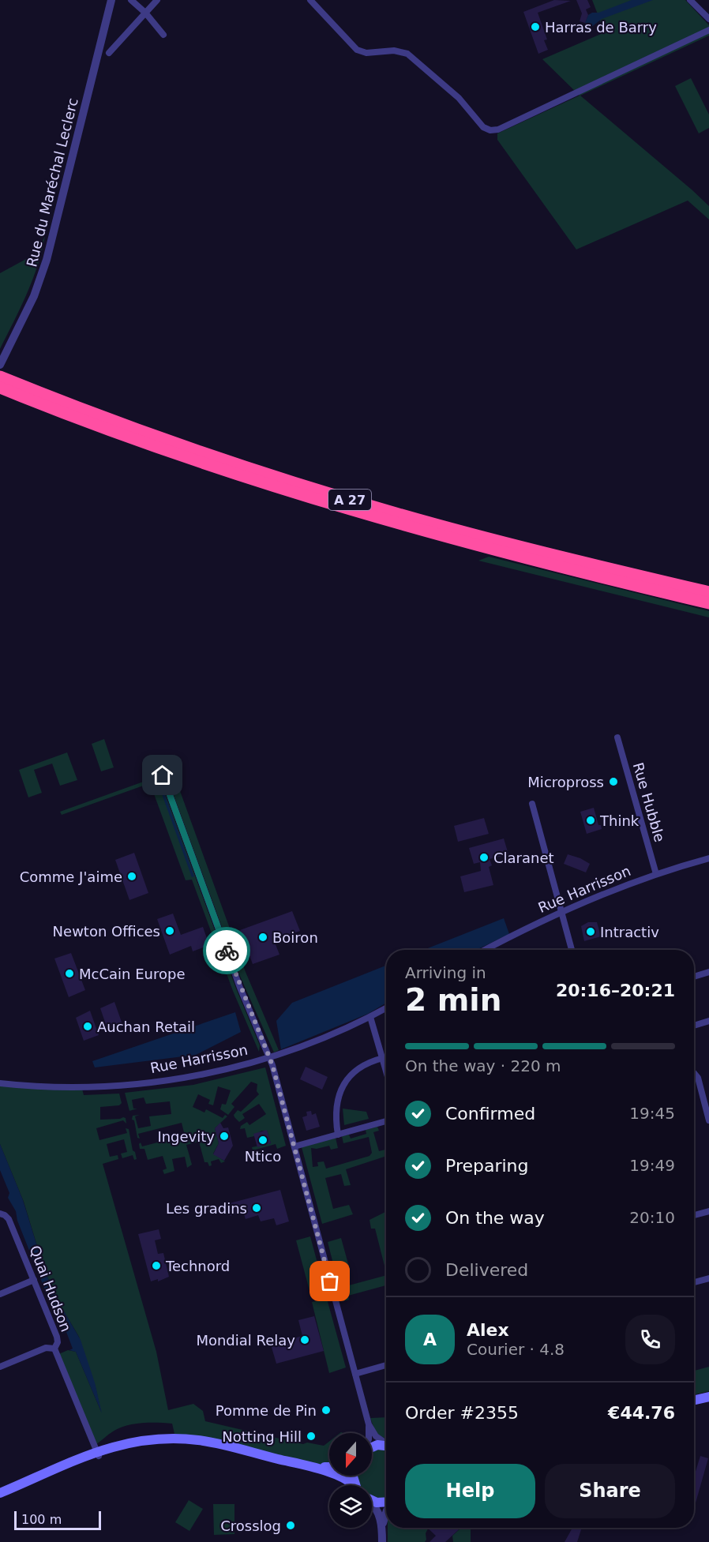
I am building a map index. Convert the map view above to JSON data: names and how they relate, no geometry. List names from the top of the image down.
{
  "streets": {
    "highway": ["A 27"],
    "street": [
      "Rue du Maréchal Leclerc",
      "Rue Hubble",
      "Rue Harrisson",
      "Quai Hudson"
    ]
  },
  "crossings": [
    ["Rue Hubble", "Rue Harrisson"]
  ],
  "places": [
    "Harras de Barry",
    "Micropross",
    "Think",
    "Claranet",
    "Comme J'aime",
    "Newton Offices",
    "Intractiv",
    "Boiron",
    "McCain Europe",
    "Auchan Retail",
    "Ingevity",
    "Ntico",
    "Les gradins",
    "Technord",
    "Mondial Relay",
    "Pomme de Pin",
    "Notting Hill",
    "Crosslog"
  ],
  "scale_bar": "100 m",
  "north": "bottom",
  "page": {
    "heading": ["2 min", "Arriving in", "20:16–20:21"],
    "panel": [
      "Alex",
      "Courier · 4.8",
      "Order #2355",
      "€44.76"
    ],
    "bar": "On the way · 220 m",
    "list": [
      ["Confirmed", "19:45"],
      ["Preparing", "19:49"],
      ["On the way", "20:10"],
      "Delivered"
    ],
    "round": "A",
    "buttons": ["Help", "Share"],
    "scale": "100 m"
  }
}
